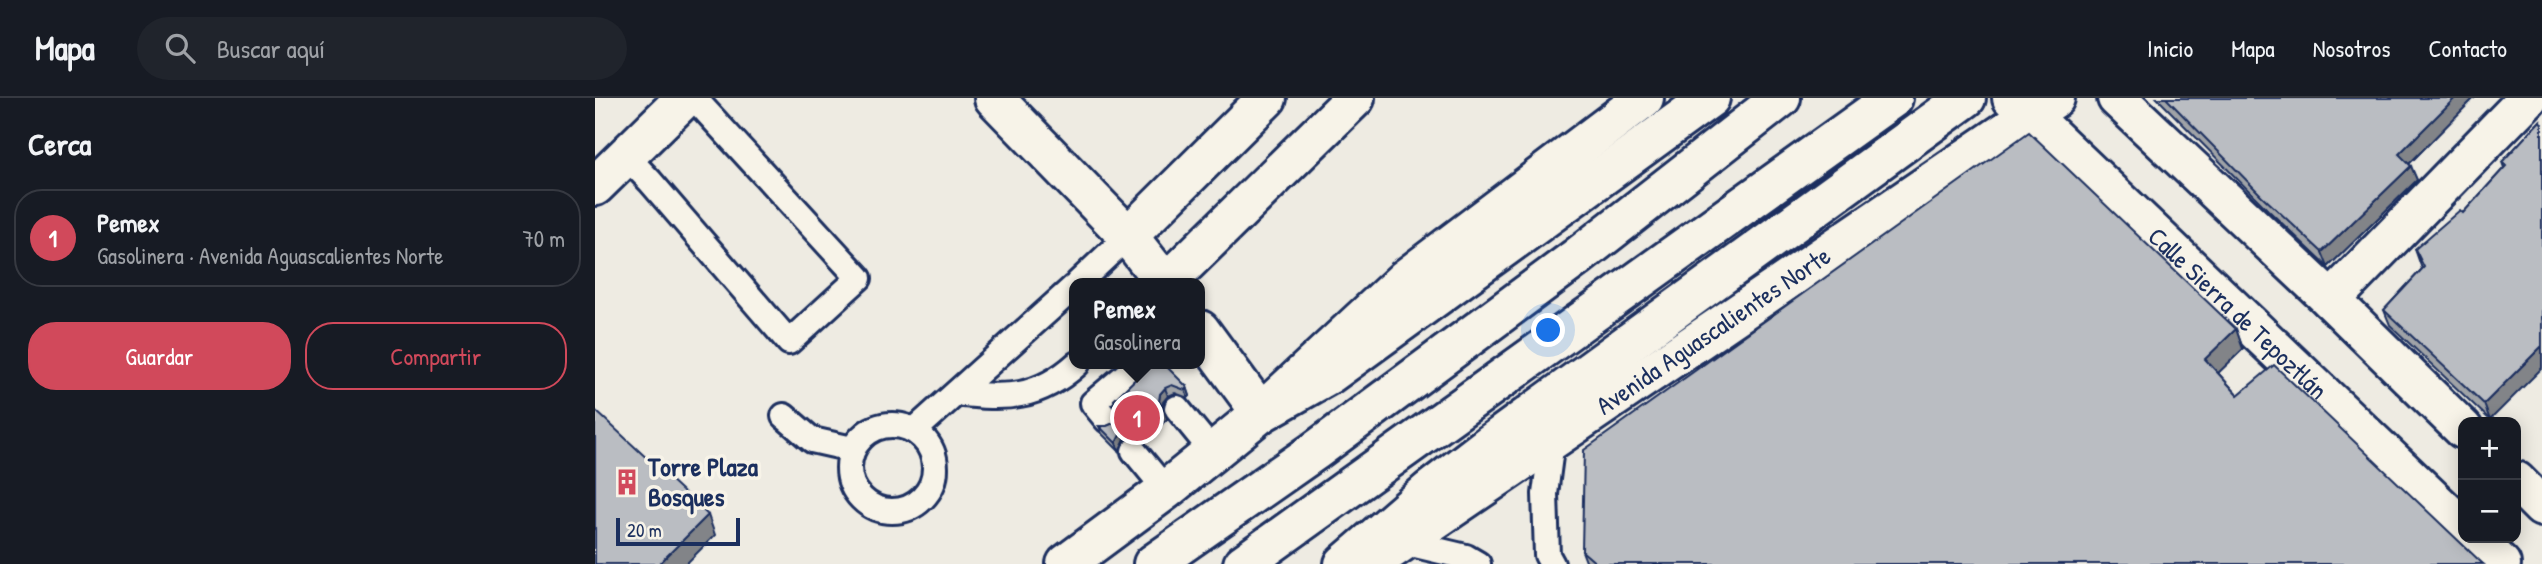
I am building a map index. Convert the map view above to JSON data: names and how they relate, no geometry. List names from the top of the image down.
{
  "streets": {
    "street": ["Calle Sierra de Tepoztlán", "Avenida Aguascalientes Norte"]
  },
  "crossings": [
    ["Calle Sierra de Tepoztlán", "Avenida Aguascalientes Norte"]
  ],
  "places": {
    "building": ["Torre Plaza Bosques"]
  },
  "scale_bar": "20 m",
  "page": {
    "header": "Mapa",
    "search": "Buscar aquí",
    "nav": [
      "Inicio",
      "Mapa",
      "Nosotros",
      "Contacto"
    ],
    "heading": "Cerca",
    "list": [
      {
        "mark": "1",
        "name": "Pemex",
        "note": "Gasolinera · Avenida Aguascalientes Norte",
        "value": "70 m"
      }
    ],
    "popup": ["Pemex", "Gasolinera"],
    "buttons": ["Guardar", "Compartir"],
    "pins": "1",
    "map_buttons": ["+", "−"],
    "scale": "20 m"
  }
}
